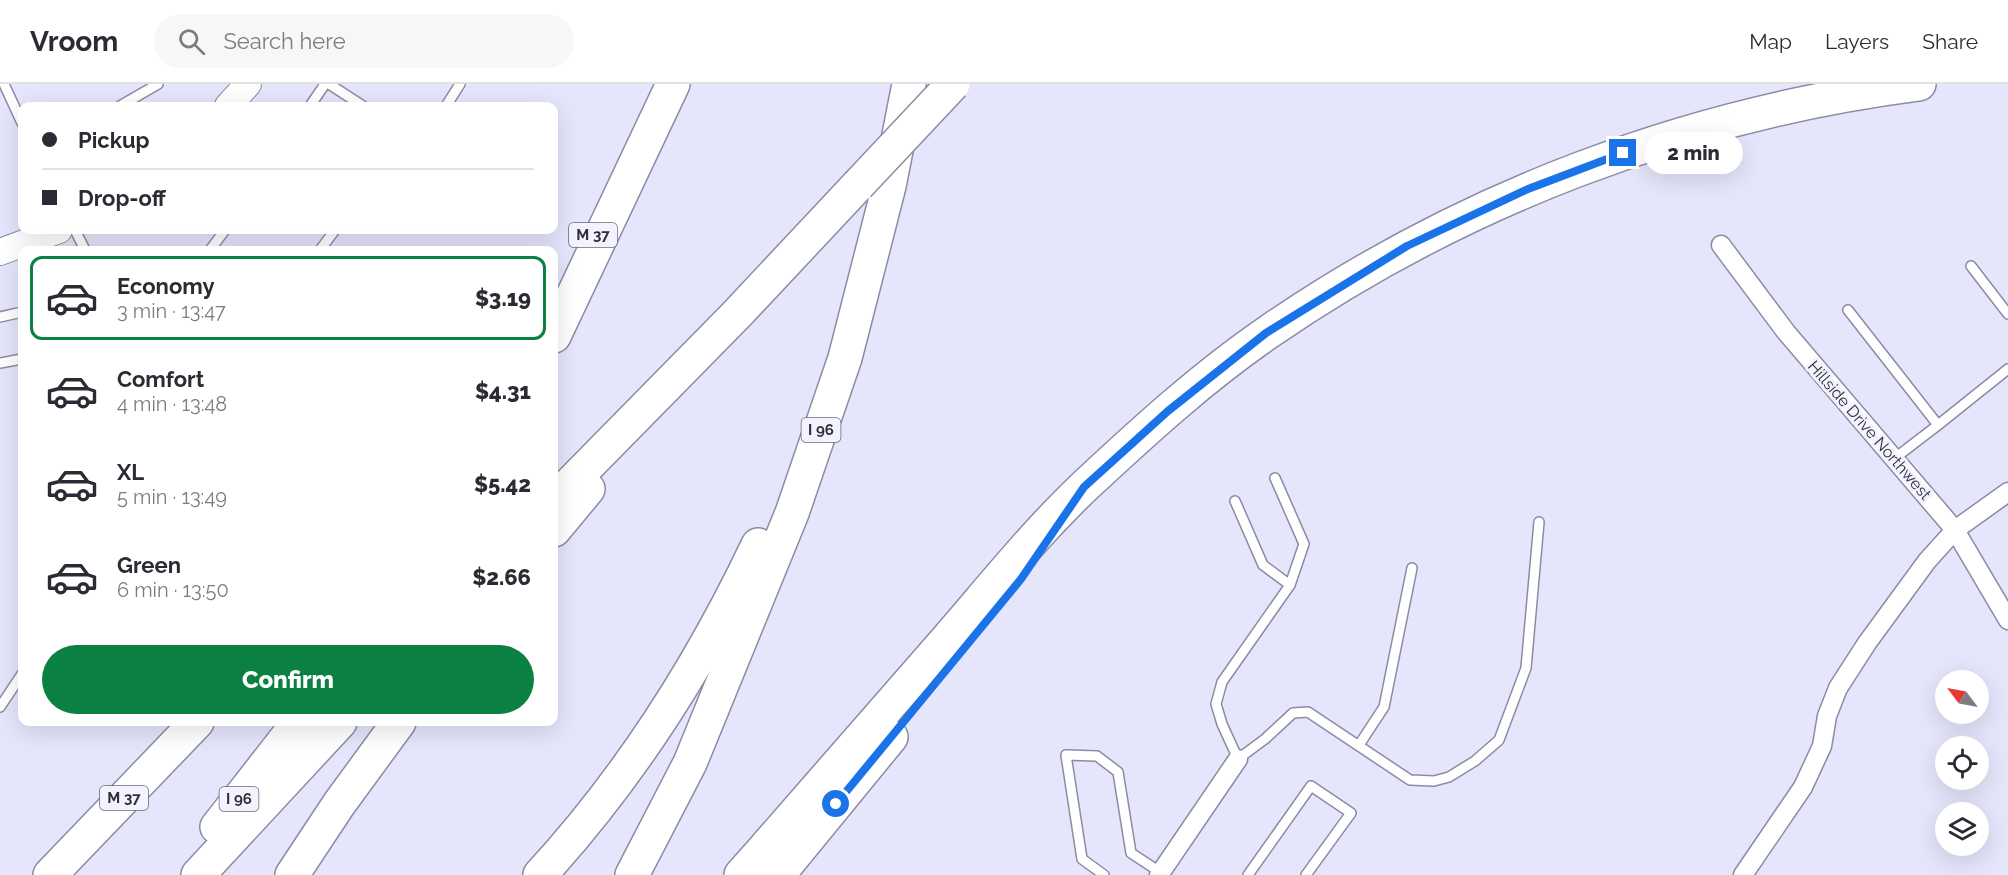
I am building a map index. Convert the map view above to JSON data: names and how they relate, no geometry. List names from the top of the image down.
{
  "streets": {
    "highway": ["M 37", "I 96"],
    "street": ["Hillside Drive Northwest"]
  },
  "north": "top left",
  "page": {
    "header": "Vroom",
    "search": "Search here",
    "nav": ["Map", "Layers", "Share"],
    "banner": ["Pickup", "Drop-off"],
    "bubble": "2 min",
    "list": [
      {
        "name": "Economy",
        "note": "3 min · 13:47",
        "value": "$3.19"
      },
      {
        "name": "Comfort",
        "note": "4 min · 13:48",
        "value": "$4.31"
      },
      {
        "name": "XL",
        "note": "5 min · 13:49",
        "value": "$5.42"
      },
      {
        "name": "Green",
        "note": "6 min · 13:50",
        "value": "$2.66"
      }
    ],
    "buttons": "Confirm"
  }
}
